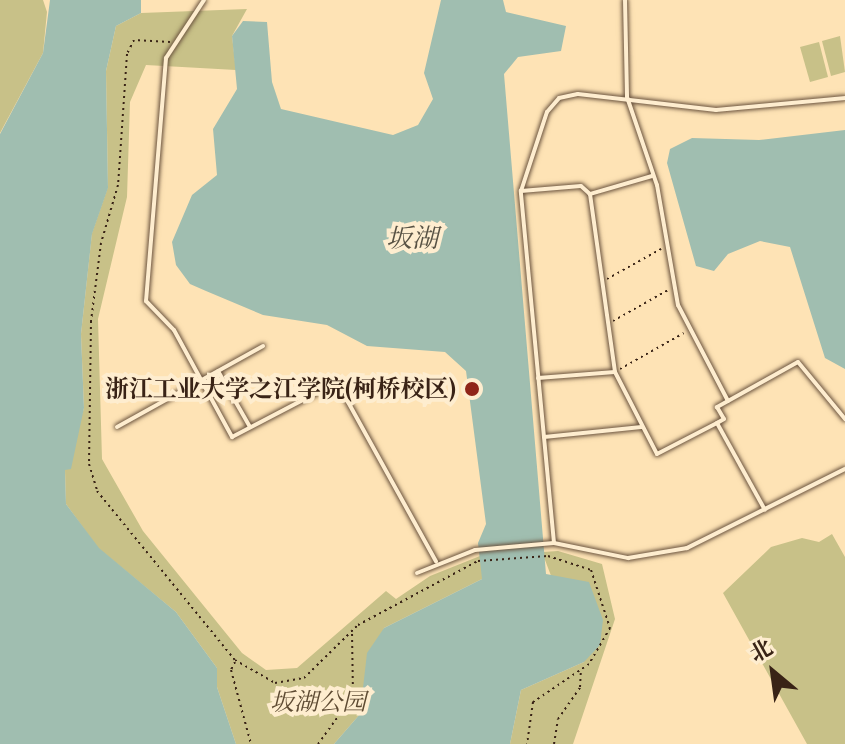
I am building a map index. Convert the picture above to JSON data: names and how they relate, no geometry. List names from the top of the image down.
{
  "water": ["坂湖"],
  "parks": ["坂湖公园"],
  "places": ["浙江工业大学之江学院(柯桥校区)"],
  "north": "top left"
}
